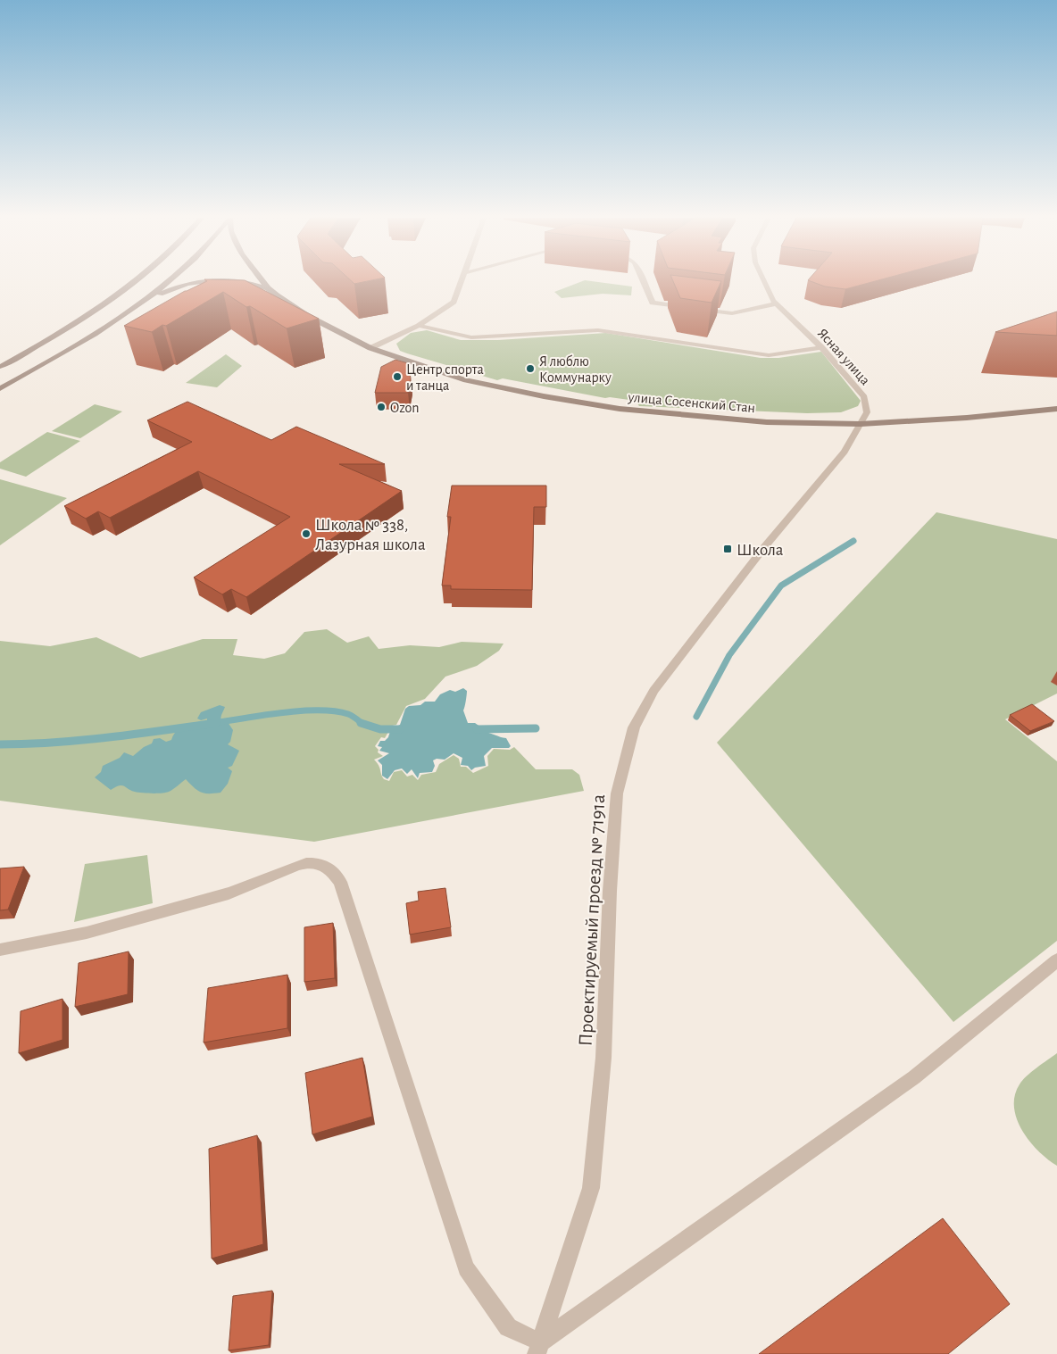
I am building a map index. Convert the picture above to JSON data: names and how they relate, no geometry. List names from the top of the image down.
{
  "streets": {
    "street": ["Ясная улица", "улица Сосенский Стан", "Проектируемый проезд № 7191а"]
  },
  "crossings": [
    ["Ясная улица", "улица Сосенский Стан"],
    ["Ясная улица", "Проектируемый проезд № 7191а"],
    ["улица Сосенский Стан", "Проектируемый проезд № 7191а"]
  ],
  "places": {
    "other": [
      "Я люблю Коммунарку",
      "Центр спорта и танца",
      "Ozon",
      "Школа № 338, Лазурная школа"
    ],
    "transit": ["Школа"]
  }
}
